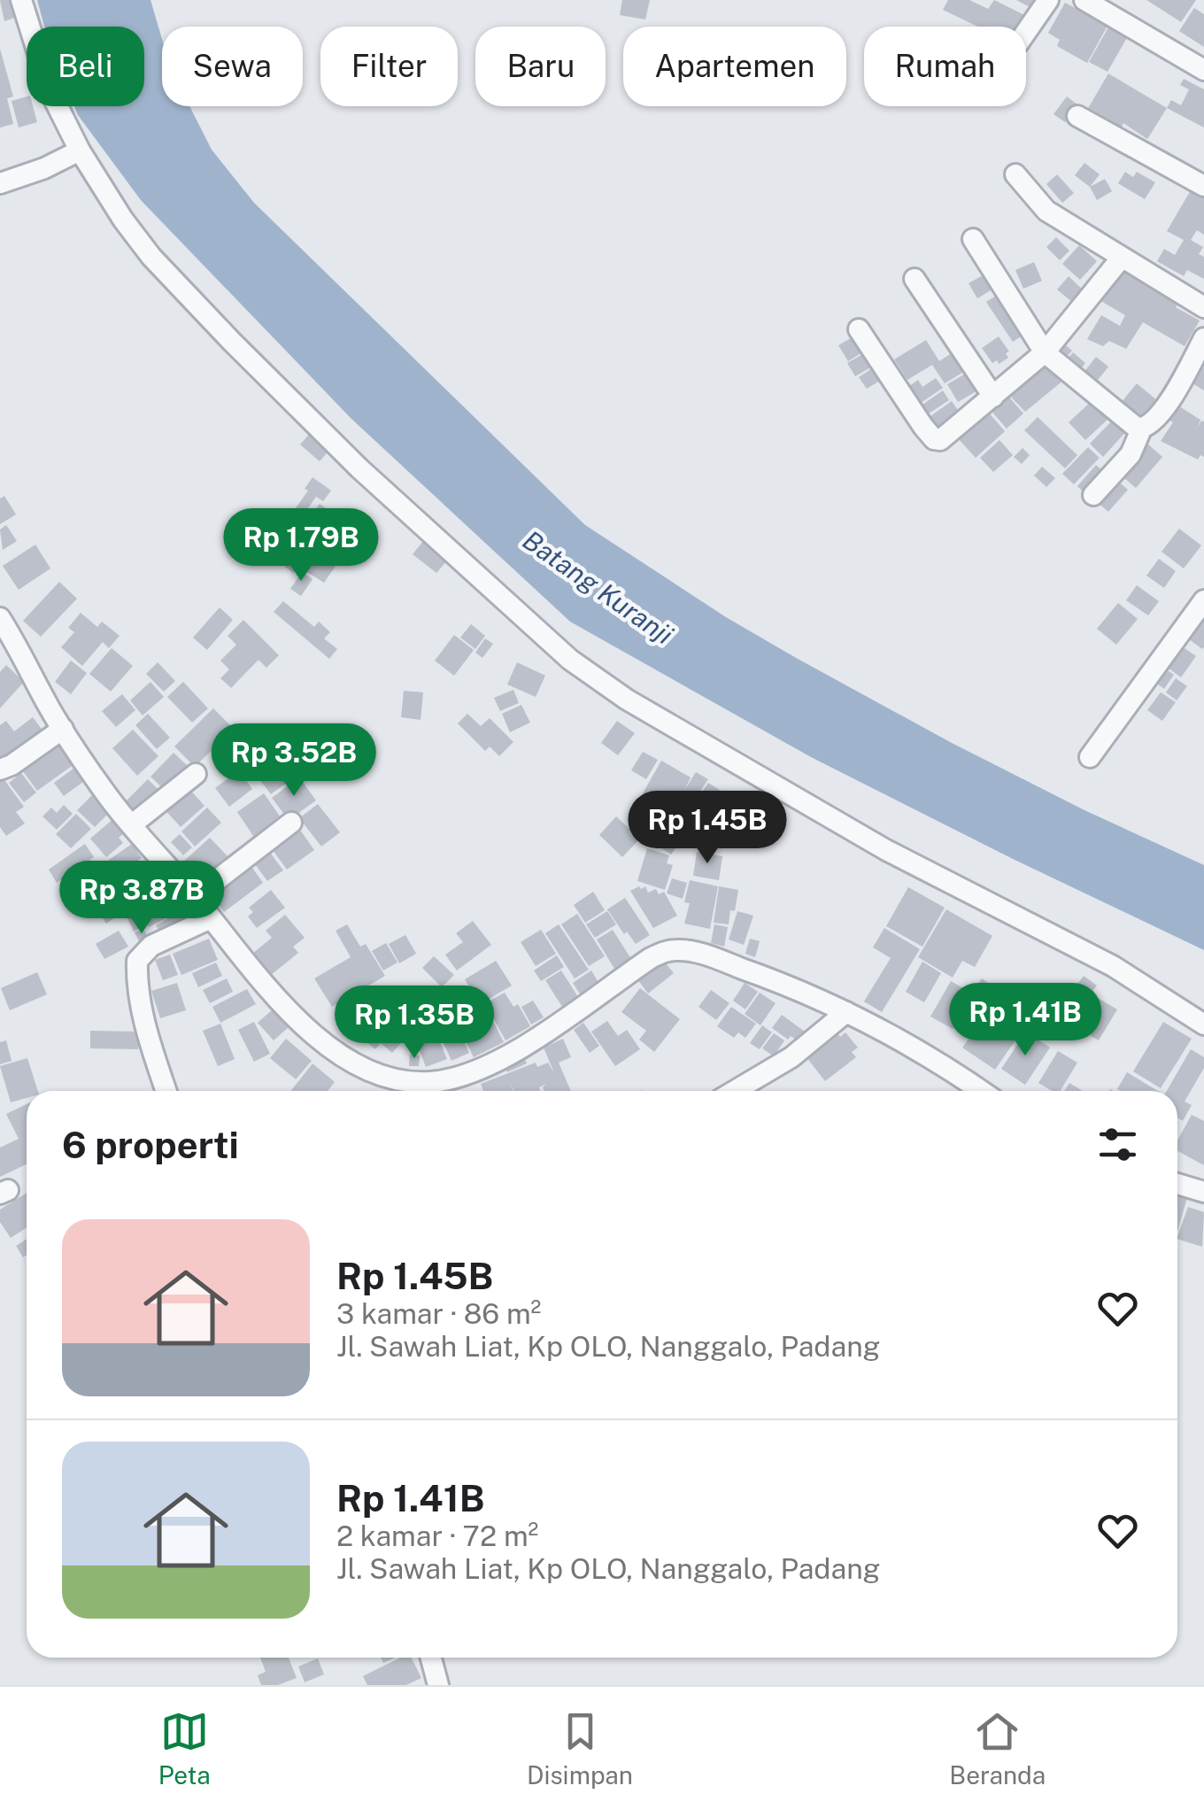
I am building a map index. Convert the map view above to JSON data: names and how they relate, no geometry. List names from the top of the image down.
{
  "water": ["Batang Kuranji"],
  "page": {
    "chip": [
      "Beli",
      "Sewa",
      "Filter",
      "Baru",
      "Apartemen",
      "Rumah"
    ],
    "price": [
      "Rp 1.79B",
      "Rp 3.52B",
      "Rp 1.45B",
      "Rp 3.87B",
      "Rp 1.41B",
      "Rp 1.35B"
    ],
    "heading": "6 properti",
    "list": [
      {
        "name": "Rp 1.45B",
        "note": "3 kamar · 86 m² · Jl. Sawah Liat, Kp OLO, Nanggalo, Padang"
      },
      {
        "name": "Rp 1.41B",
        "note": "2 kamar · 72 m² · Jl. Sawah Liat, Kp OLO, Nanggalo, Padang"
      }
    ],
    "tabs": ["Peta", "Disimpan", "Beranda"]
  }
}
